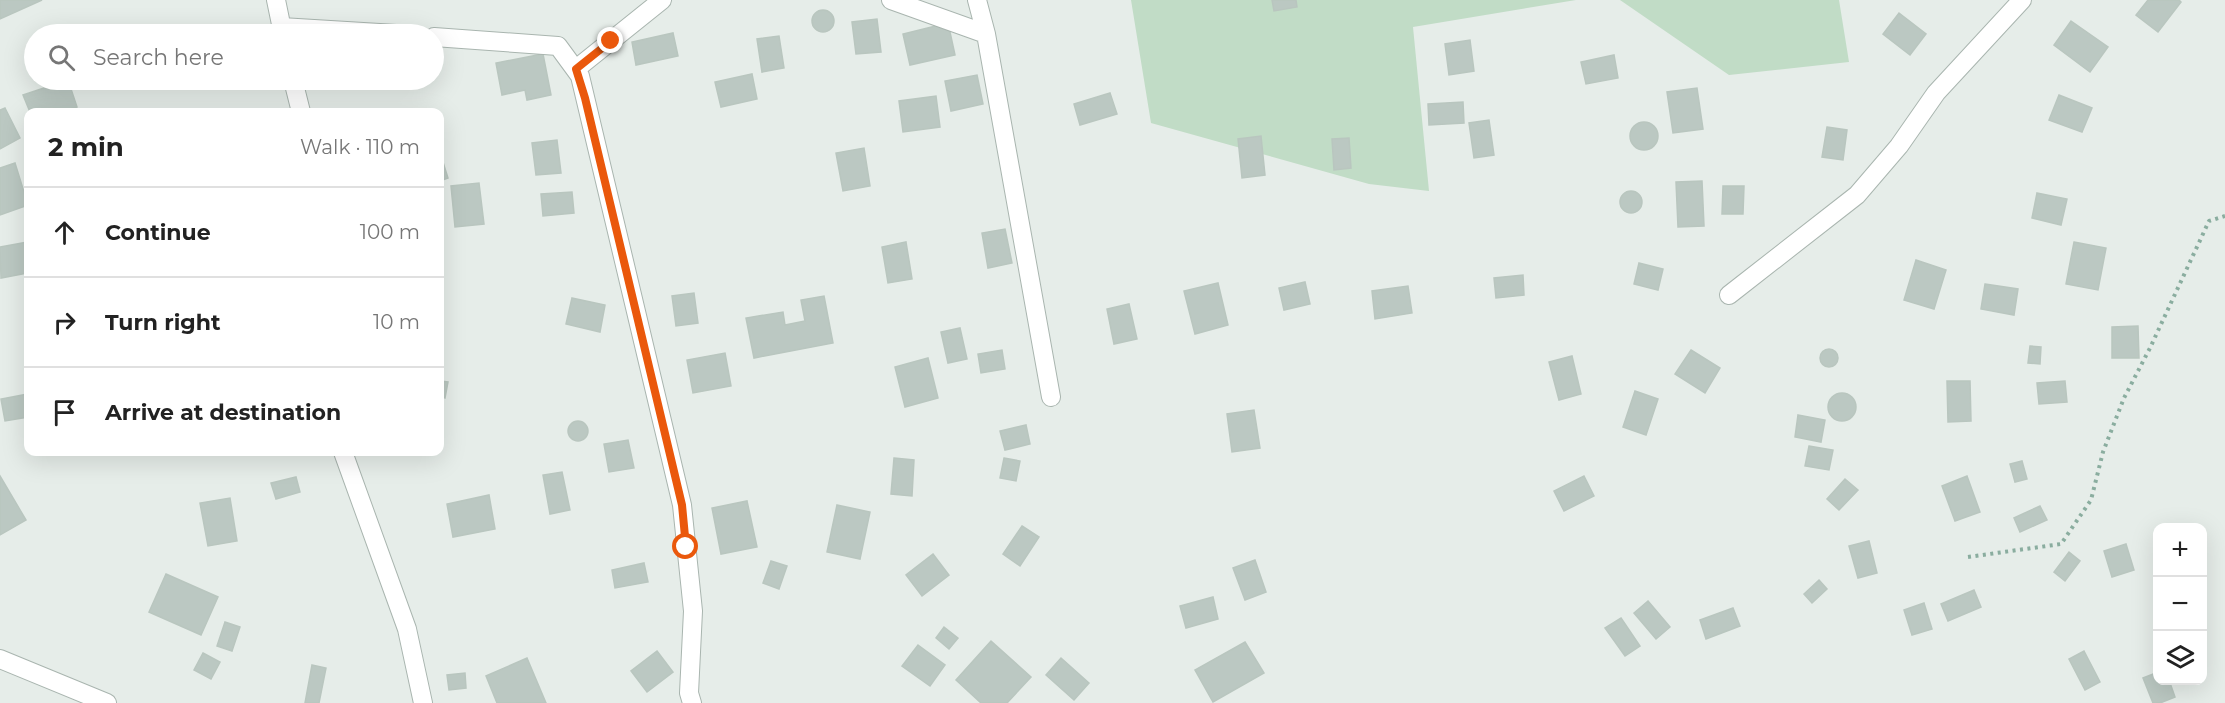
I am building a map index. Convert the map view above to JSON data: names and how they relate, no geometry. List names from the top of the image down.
{
  "page": {
    "search": "Search here",
    "heading": ["2 min", "Walk · 110 m"],
    "list": [
      ["Continue", "100 m"],
      ["Turn right", "10 m"],
      "Arrive at destination"
    ],
    "map_buttons": ["+", "−"]
  }
}
